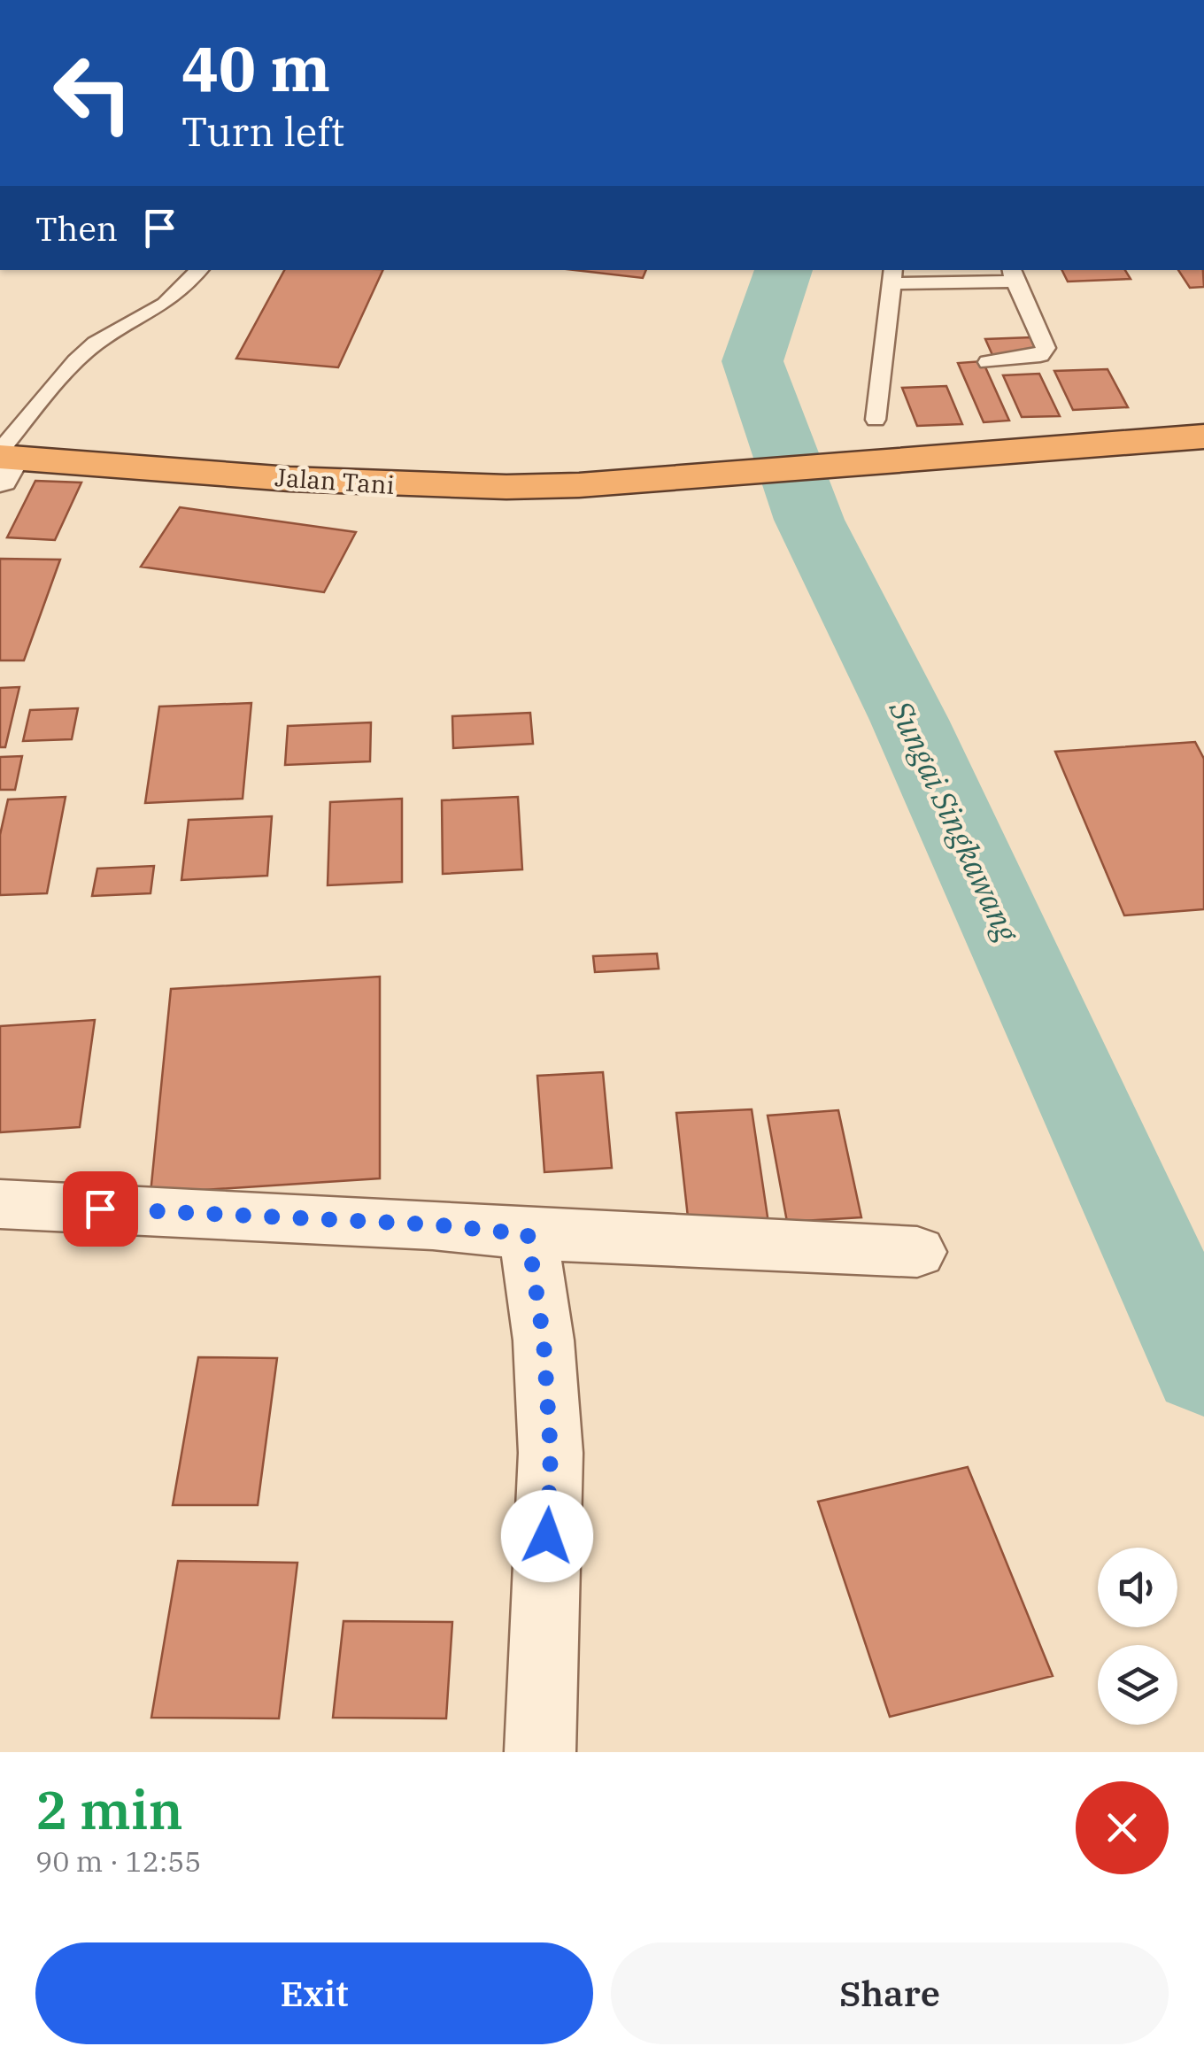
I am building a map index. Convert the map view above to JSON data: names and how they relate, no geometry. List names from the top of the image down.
{
  "streets": {
    "highway": ["Jalan Tani"]
  },
  "water": ["Sungai Singkawang"],
  "page": {
    "turn": ["40 m", "Turn left"],
    "then": "Then",
    "heading": ["2 min", "90 m · 12:55"],
    "buttons": ["Exit", "Share"]
  }
}
